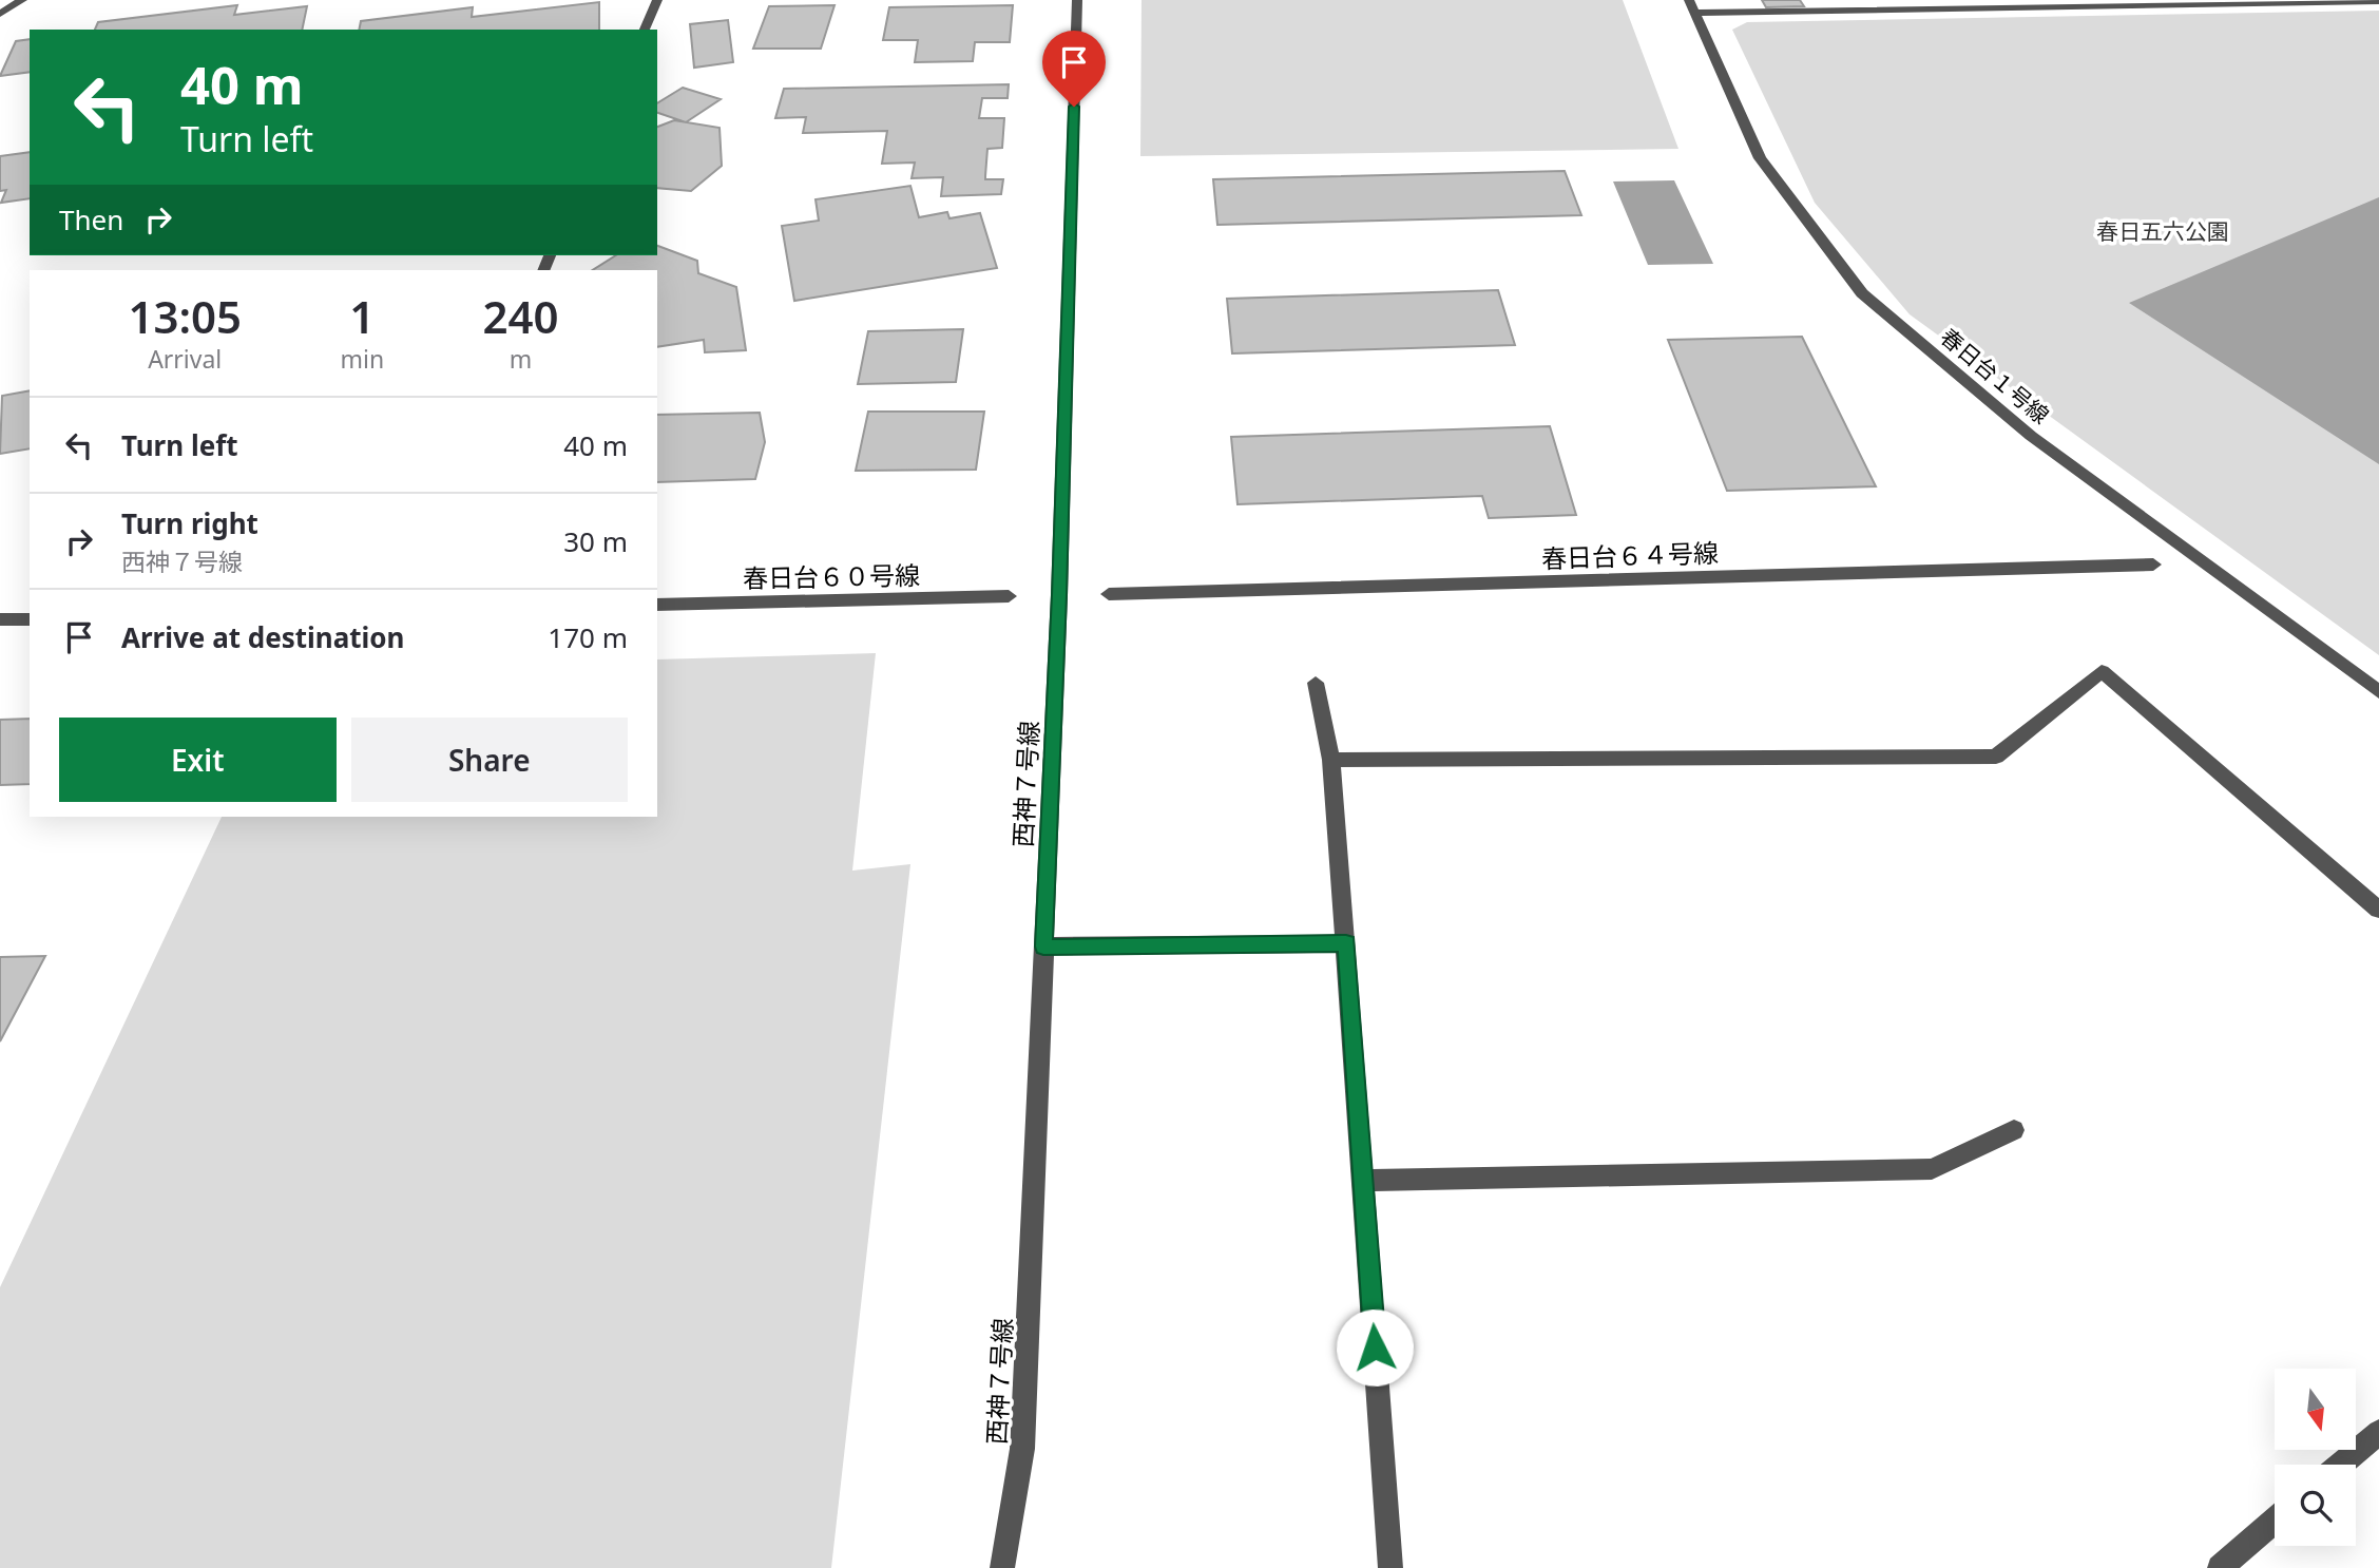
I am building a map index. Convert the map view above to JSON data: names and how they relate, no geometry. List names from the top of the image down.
{
  "streets": {
    "street": [
      "春日台１号線",
      "春日台６４号線",
      "春日台６０号線",
      "西神７号線"
    ]
  },
  "parks": ["春日五六公園"],
  "north": "bottom",
  "page": {
    "turn": ["40 m", "Turn left"],
    "then": "Then",
    "eta": [
      "13:05",
      "Arrival",
      "1",
      "min",
      "240",
      "m"
    ],
    "list": [
      {
        "name": "Turn left",
        "value": "40 m"
      },
      {
        "name": "Turn right",
        "note": "西神７号線",
        "value": "30 m"
      },
      {
        "name": "Arrive at destination",
        "value": "170 m"
      }
    ],
    "buttons": ["Exit", "Share"]
  }
}
